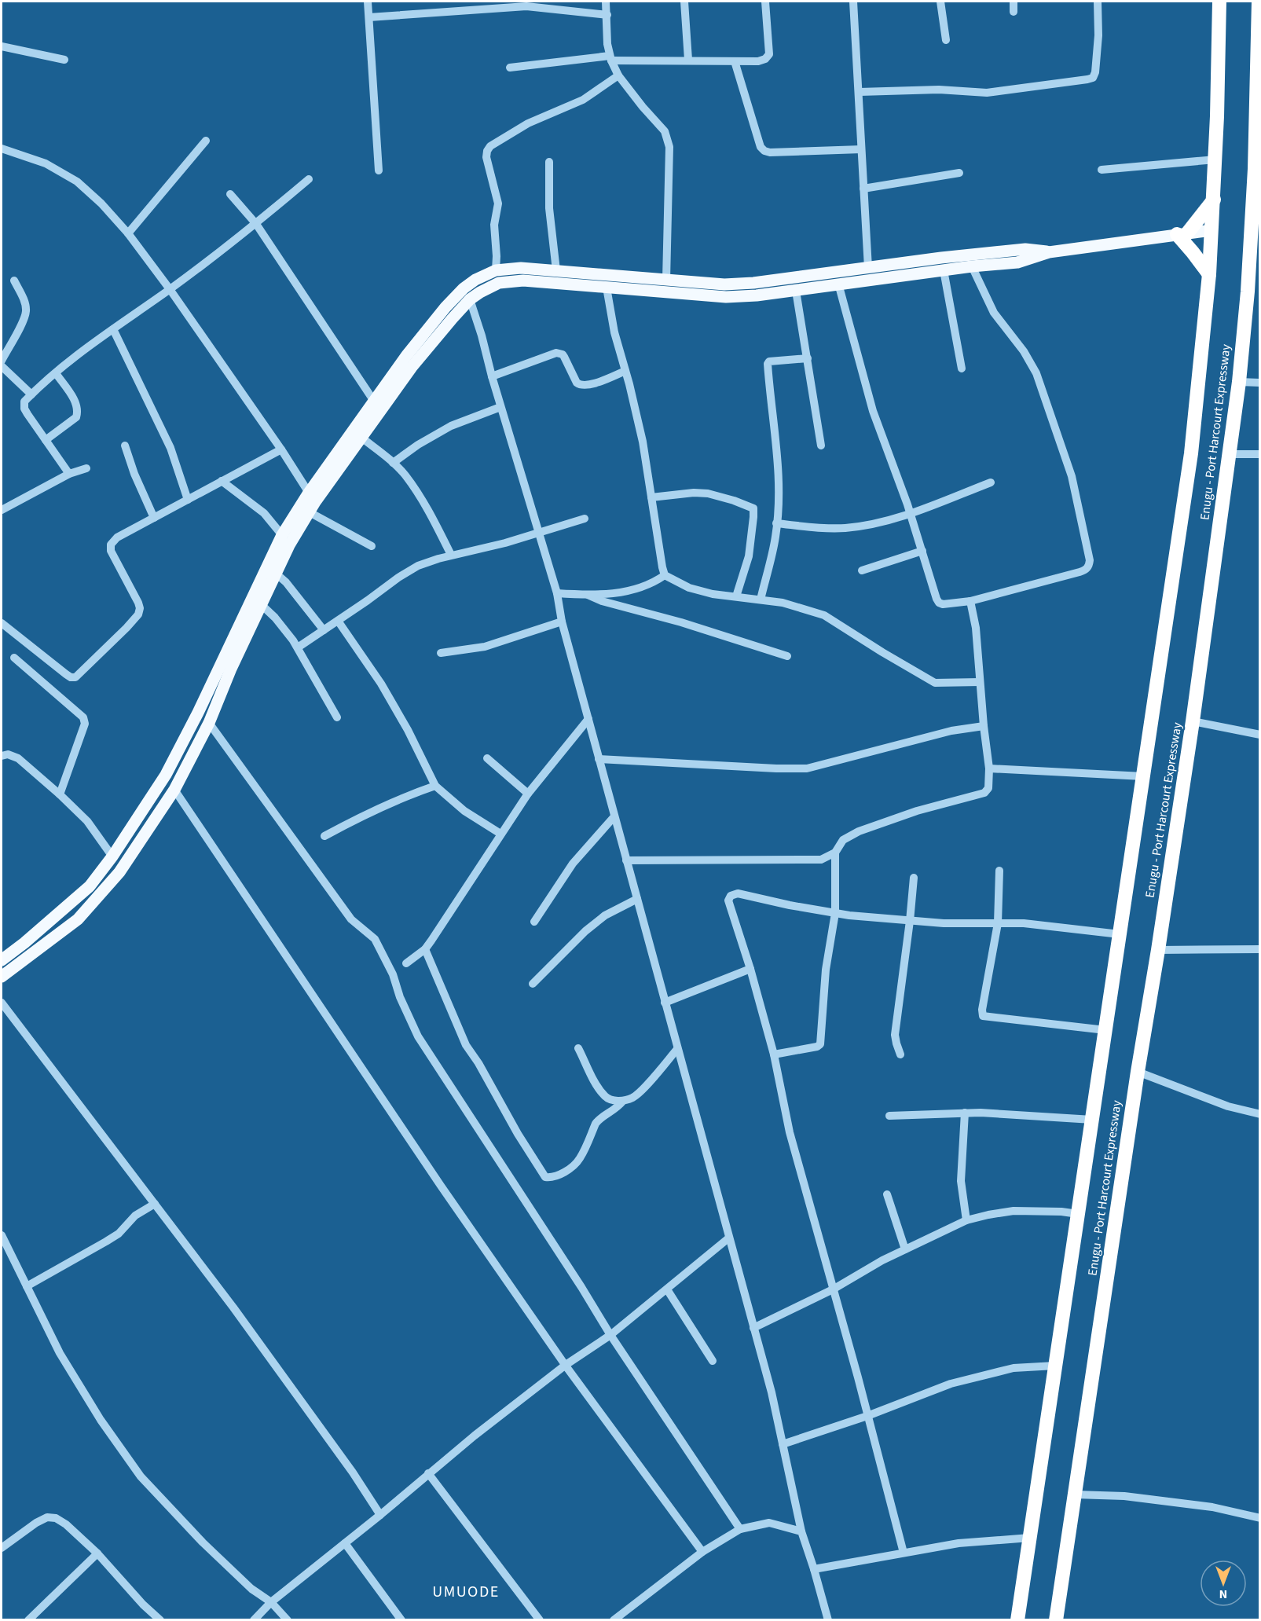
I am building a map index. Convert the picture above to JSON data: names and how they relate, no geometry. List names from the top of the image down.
{
  "streets": {
    "highway": ["Enugu - Port Harcourt Expressway"]
  },
  "districts": ["UMUODE"],
  "north": "bottom"
}
